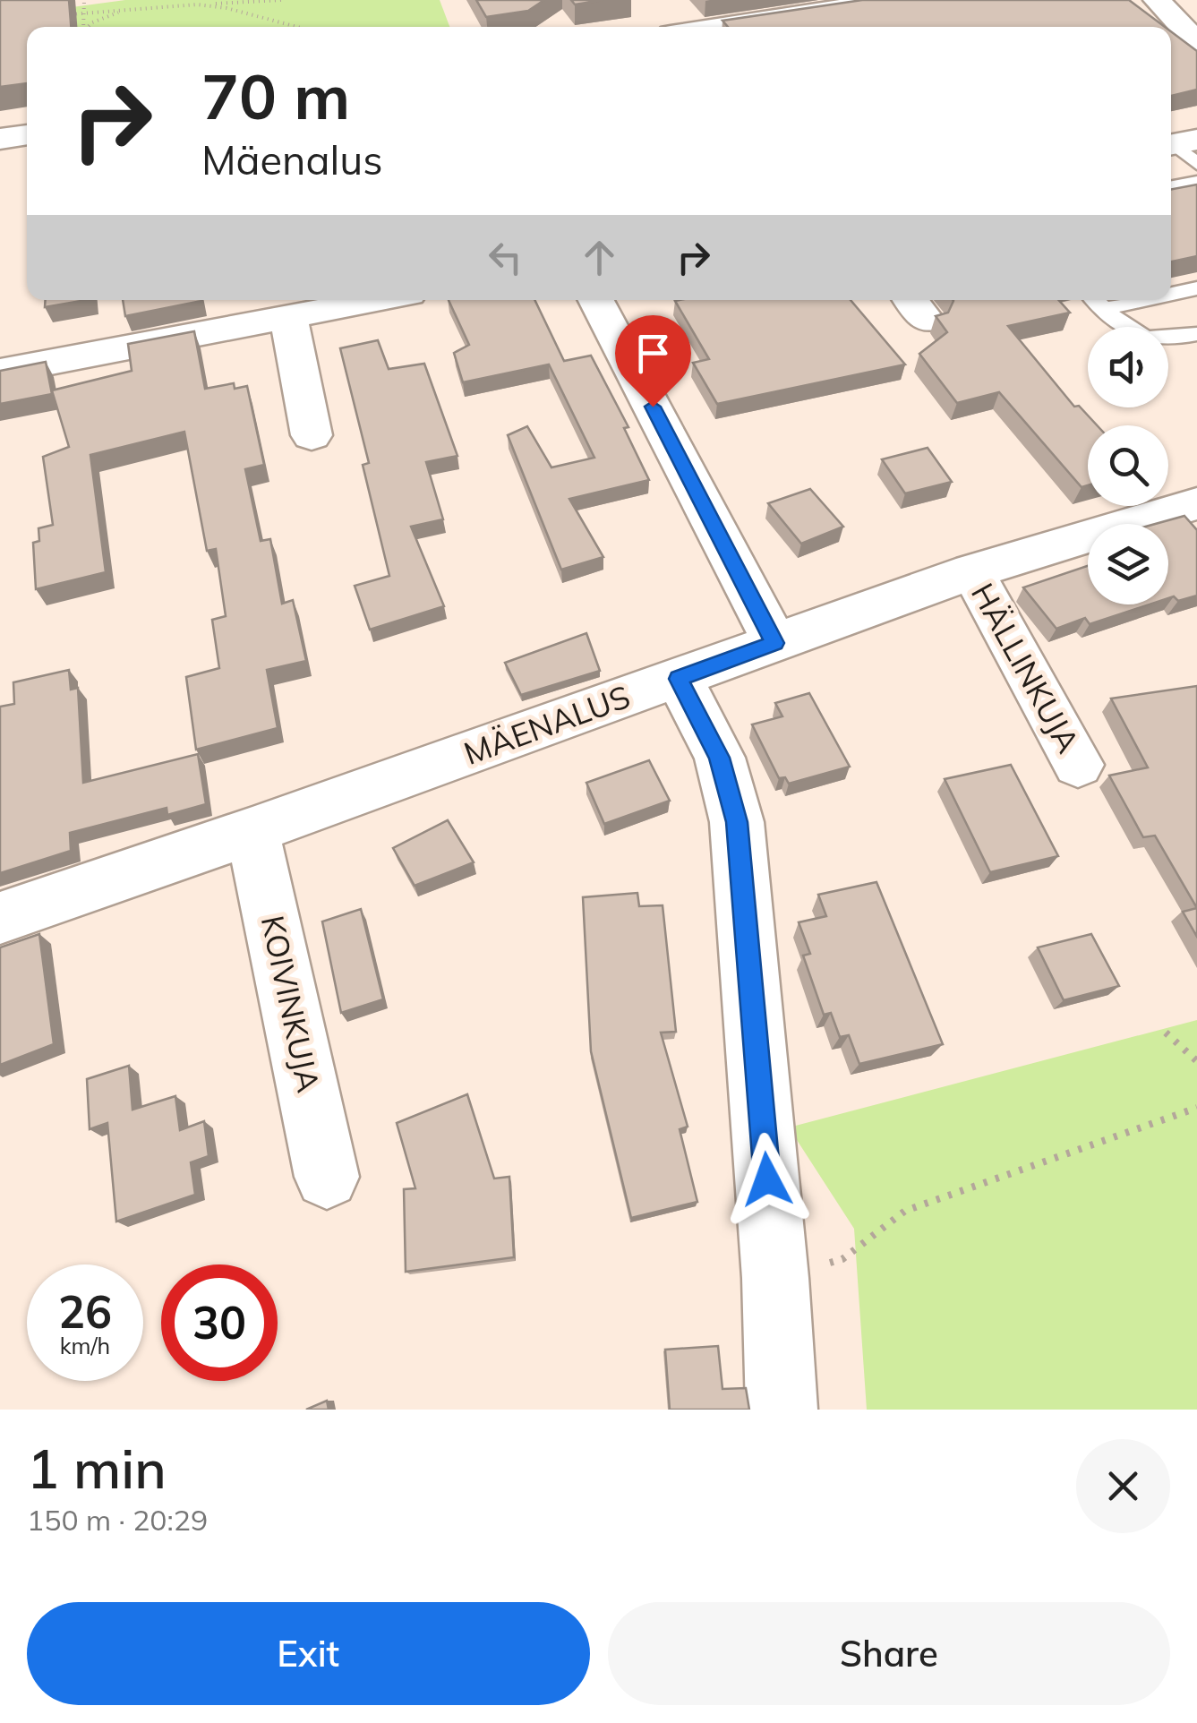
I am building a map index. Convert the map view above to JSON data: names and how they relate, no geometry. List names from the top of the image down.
{
  "streets": {
    "street": ["HÄLLINKUJA", "MÄENALUS", "KOIVINKUJA"]
  },
  "crossings": [
    ["HÄLLINKUJA", "MÄENALUS"],
    ["MÄENALUS", "KOIVINKUJA"]
  ],
  "page": {
    "turn": ["70 m", "Mäenalus"],
    "speed": "26 km/h",
    "limit": "30",
    "heading": ["1 min", "150 m · 20:29"],
    "buttons": ["Exit", "Share"]
  }
}
